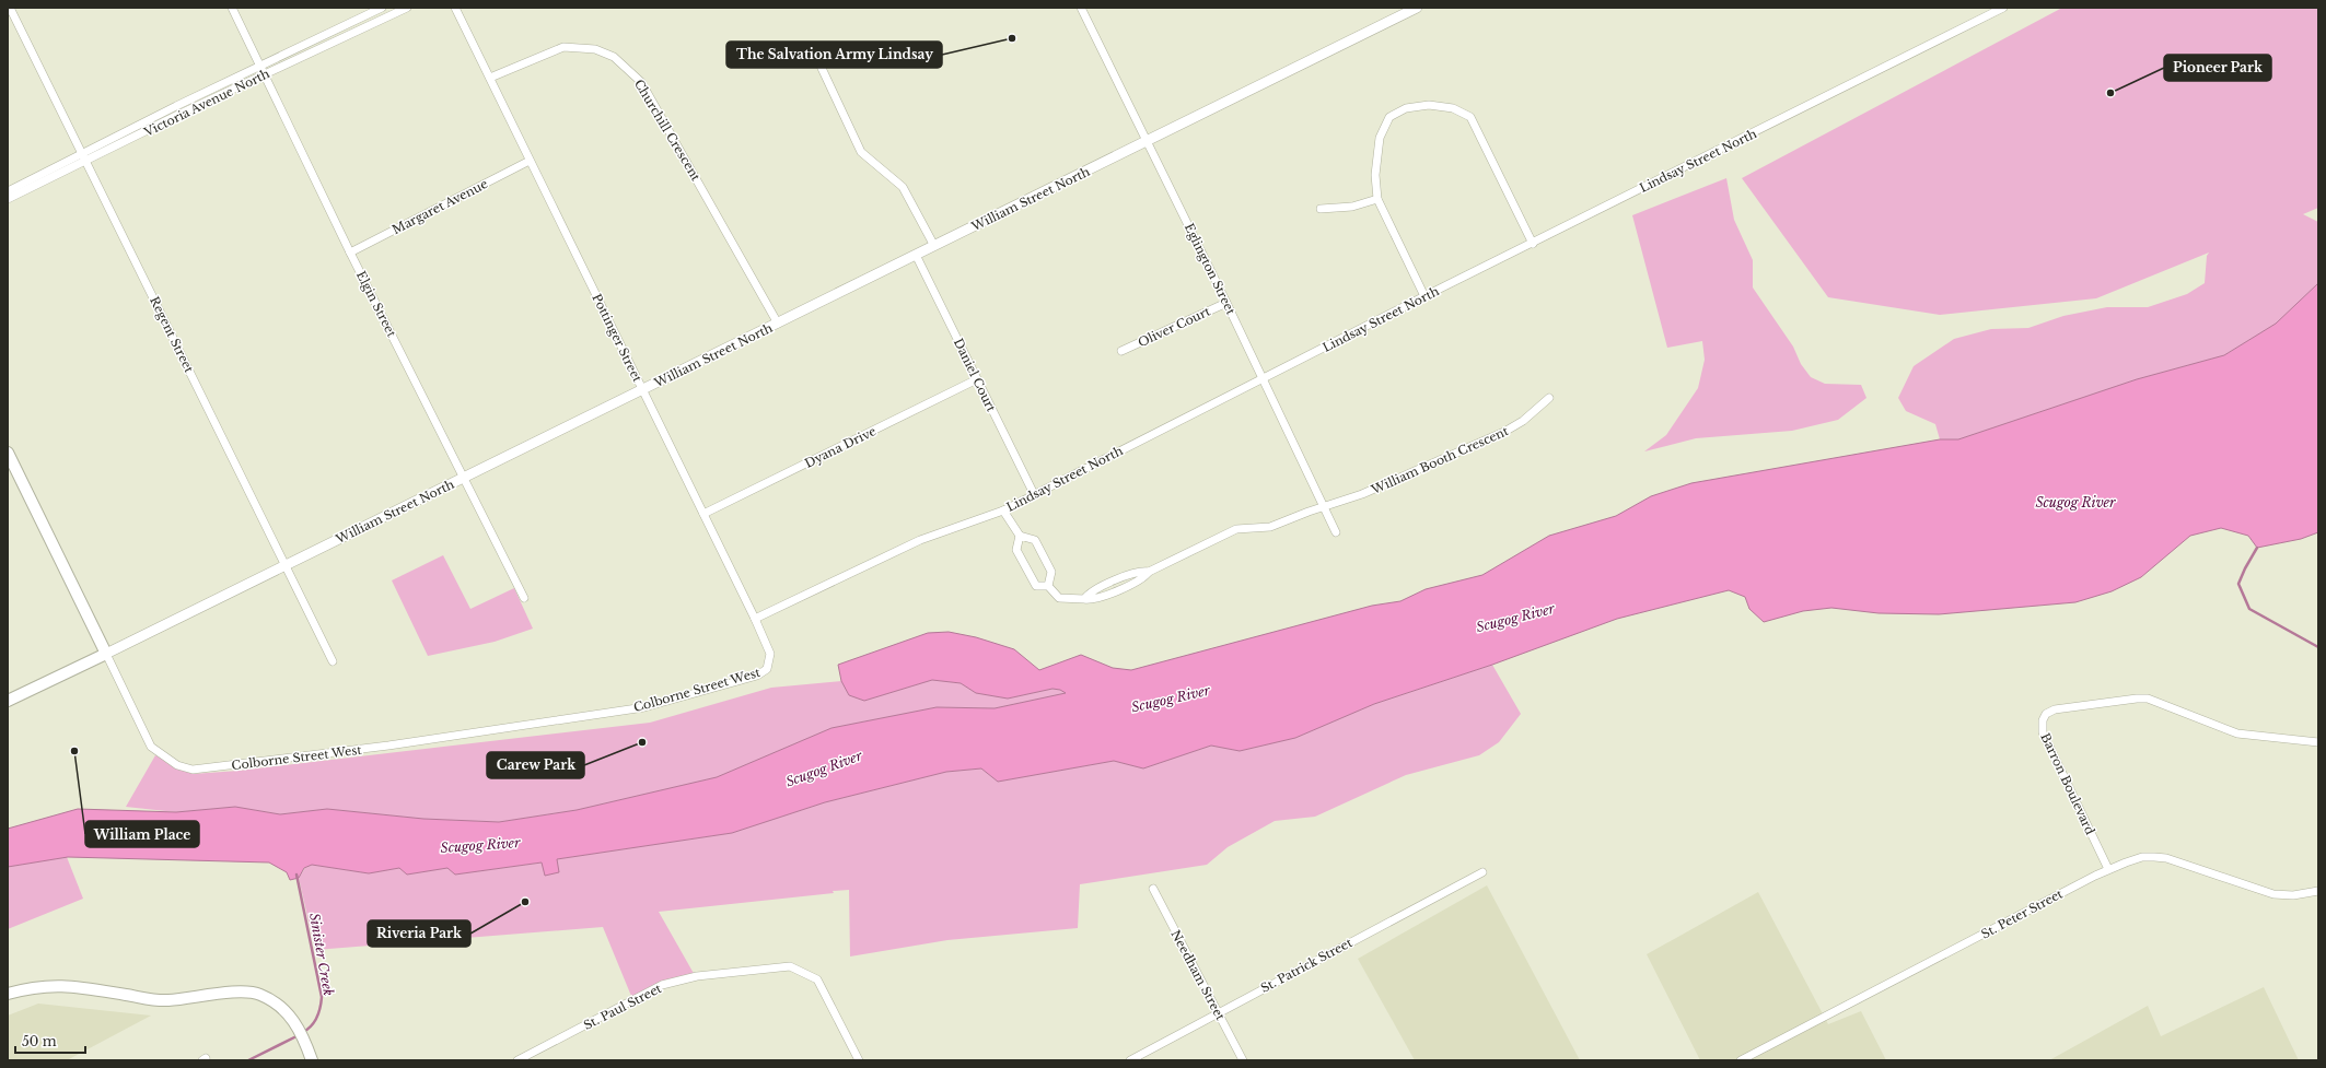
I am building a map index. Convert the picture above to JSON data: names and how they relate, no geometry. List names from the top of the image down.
{
  "streets": {
    "main road": ["William Street North", "Colborne Street West"],
    "street": [
      "Victoria Avenue North",
      "Churchill Crescent",
      "Lindsay Street North",
      "Margaret Avenue",
      "Eglington Street",
      "Elgin Street",
      "Oliver Court",
      "Regent Street",
      "Pottinger Street",
      "Daniel Court",
      "Dyana Drive",
      "William Booth Crescent",
      "Barron Boulevard",
      "St. Peter Street",
      "St. Patrick Street",
      "Needham Street",
      "St. Paul Street"
    ]
  },
  "crossings": [
    ["Victoria Avenue North", "Elgin Street"],
    ["Victoria Avenue North", "Regent Street"],
    ["Churchill Crescent", "William Street North"],
    ["Churchill Crescent", "Pottinger Street"],
    ["Lindsay Street North", "Eglington Street"],
    ["Lindsay Street North", "Pottinger Street"],
    ["Lindsay Street North", "Daniel Court"],
    ["William Street North", "Eglington Street"],
    ["William Street North", "Elgin Street"],
    ["William Street North", "Regent Street"],
    ["William Street North", "Pottinger Street"],
    ["William Street North", "Daniel Court"],
    ["William Street North", "Colborne Street West"],
    ["Margaret Avenue", "Elgin Street"],
    ["Margaret Avenue", "Pottinger Street"],
    ["Eglington Street", "Oliver Court"],
    ["Eglington Street", "William Booth Crescent"],
    ["Pottinger Street", "Dyana Drive"],
    ["Pottinger Street", "Colborne Street West"],
    ["Daniel Court", "Dyana Drive"],
    ["Barron Boulevard", "St. Peter Street"],
    ["St. Patrick Street", "Needham Street"]
  ],
  "water": ["Scugog River", "Sinister Creek"],
  "places": [
    "The Salvation Army Lindsay",
    "Pioneer Park",
    "Carew Park",
    "William Place",
    "Riveria Park"
  ],
  "scale_bar": "50 m"
}
